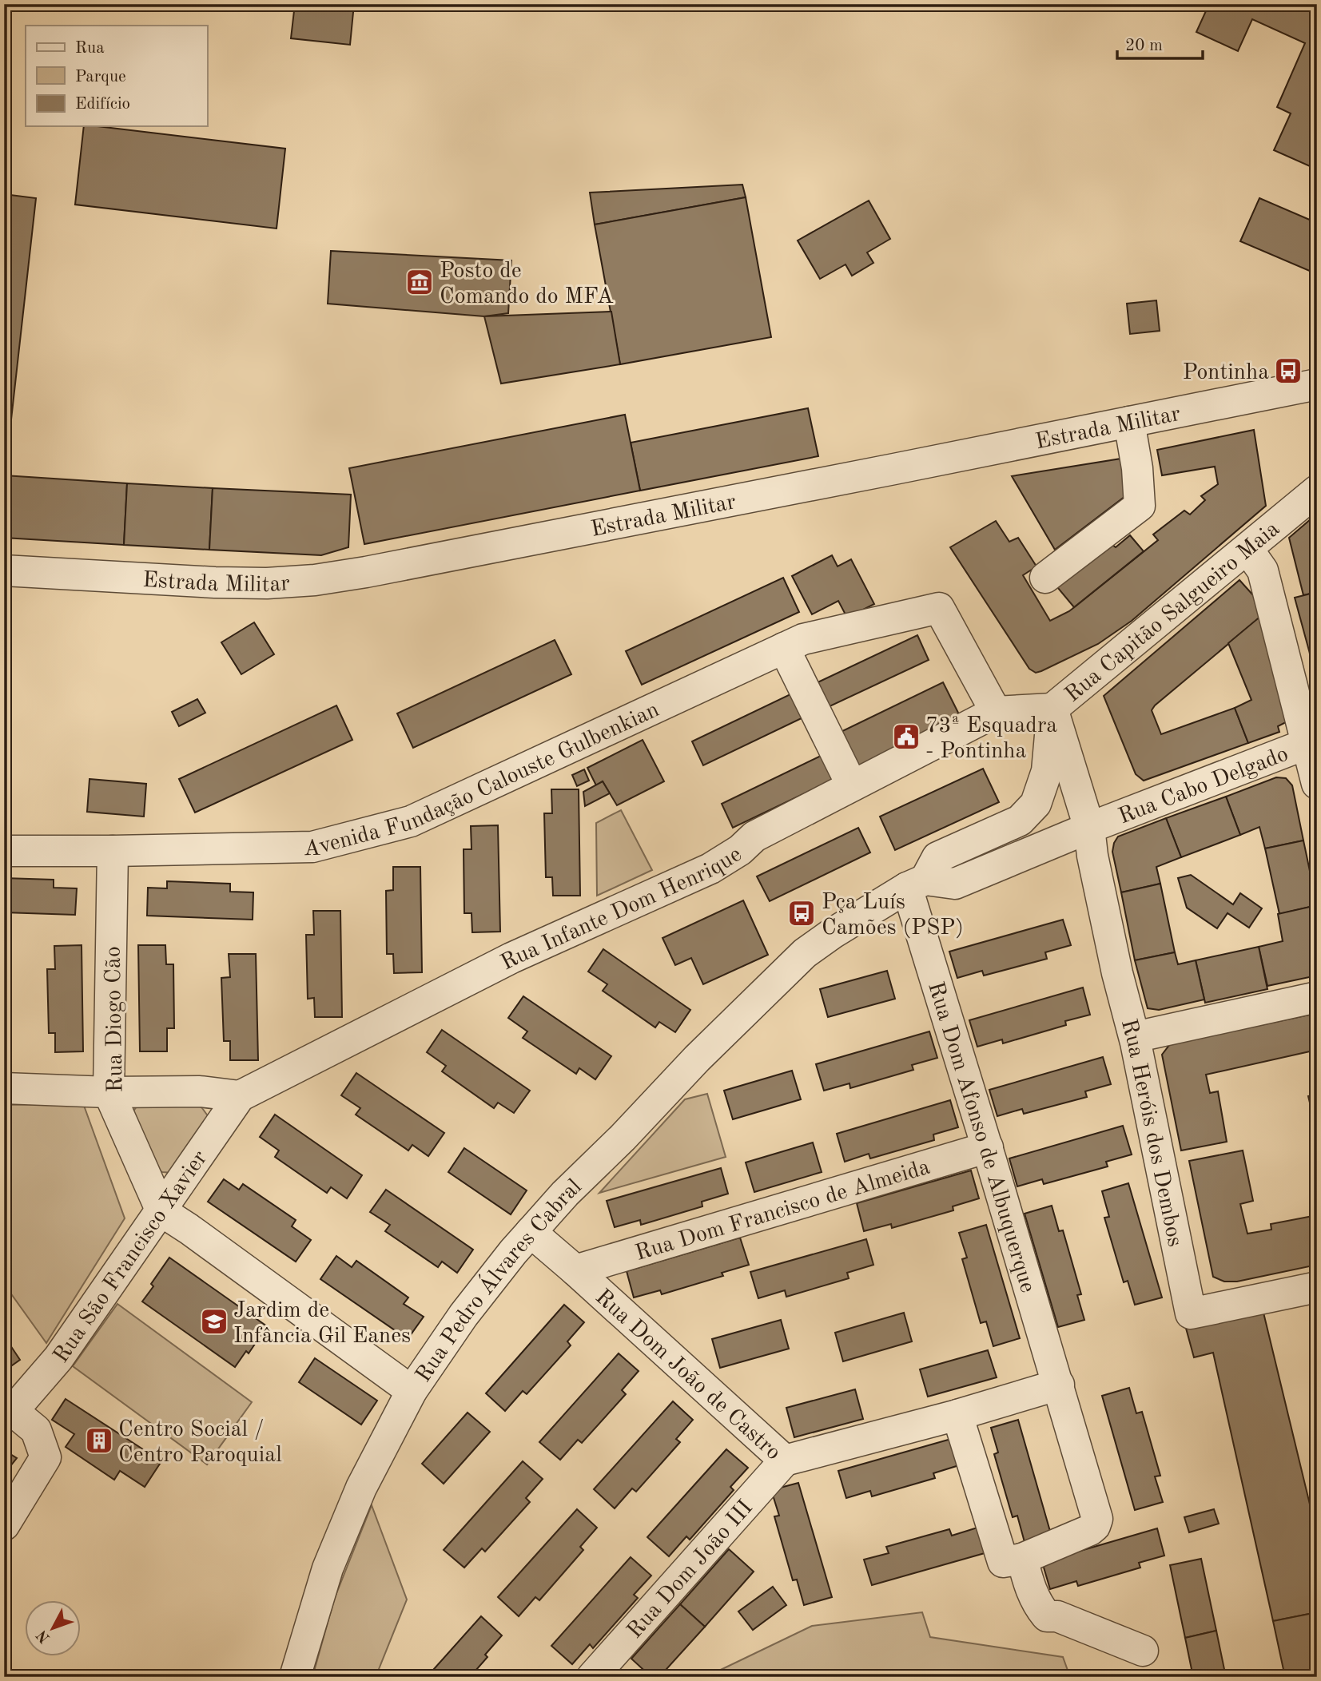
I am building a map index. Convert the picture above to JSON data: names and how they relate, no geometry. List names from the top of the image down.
{
  "streets": {
    "street": [
      "Estrada Militar",
      "Rua Capitão Salgueiro Maia",
      "Avenida Fundação Calouste Gulbenkian",
      "Rua Cabo Delgado",
      "Rua Infante Dom Henrique",
      "Rua Diogo Cão",
      "Rua Heróis dos Dembos",
      "Rua Dom Afonso de Albuquerque",
      "Rua Dom Francisco de Almeida",
      "Rua São Francisco Xavier",
      "Rua Pedro Álvares Cabral",
      "Rua Dom João de Castro",
      "Rua Dom João III"
    ]
  },
  "crossings": [
    ["Rua Capitão Salgueiro Maia", "Rua Heróis dos Dembos"],
    ["Avenida Fundação Calouste Gulbenkian", "Rua Infante Dom Henrique"],
    ["Avenida Fundação Calouste Gulbenkian", "Rua Diogo Cão"],
    ["Rua Cabo Delgado", "Rua Heróis dos Dembos"],
    ["Rua Cabo Delgado", "Rua Dom Afonso de Albuquerque"],
    ["Rua Cabo Delgado", "Rua Pedro Álvares Cabral"],
    ["Rua Infante Dom Henrique", "Rua São Francisco Xavier"],
    ["Rua Diogo Cão", "Rua São Francisco Xavier"],
    ["Rua Dom Afonso de Albuquerque", "Rua Dom Francisco de Almeida"],
    ["Rua Dom Afonso de Albuquerque", "Rua Pedro Álvares Cabral"],
    ["Rua Dom Afonso de Albuquerque", "Rua Dom João de Castro"],
    ["Rua Dom Francisco de Almeida", "Rua Dom João de Castro"],
    ["Rua Pedro Álvares Cabral", "Rua Dom João de Castro"],
    ["Rua Dom João de Castro", "Rua Dom João III"]
  ],
  "places": {
    "museum": ["Posto de Comando do MFA"],
    "bus stop": ["Pontinha", "Pça Luís Camões (PSP)"],
    "public building": ["73ª Esquadra - Pontinha"],
    "school or university": ["Jardim de Infância Gil Eanes"],
    "building": ["Centro Social / Centro Paroquial"]
  },
  "legend": ["Rua", "Parque", "Edifício"],
  "scale_bar": "20 m",
  "north": "bottom left"
}
